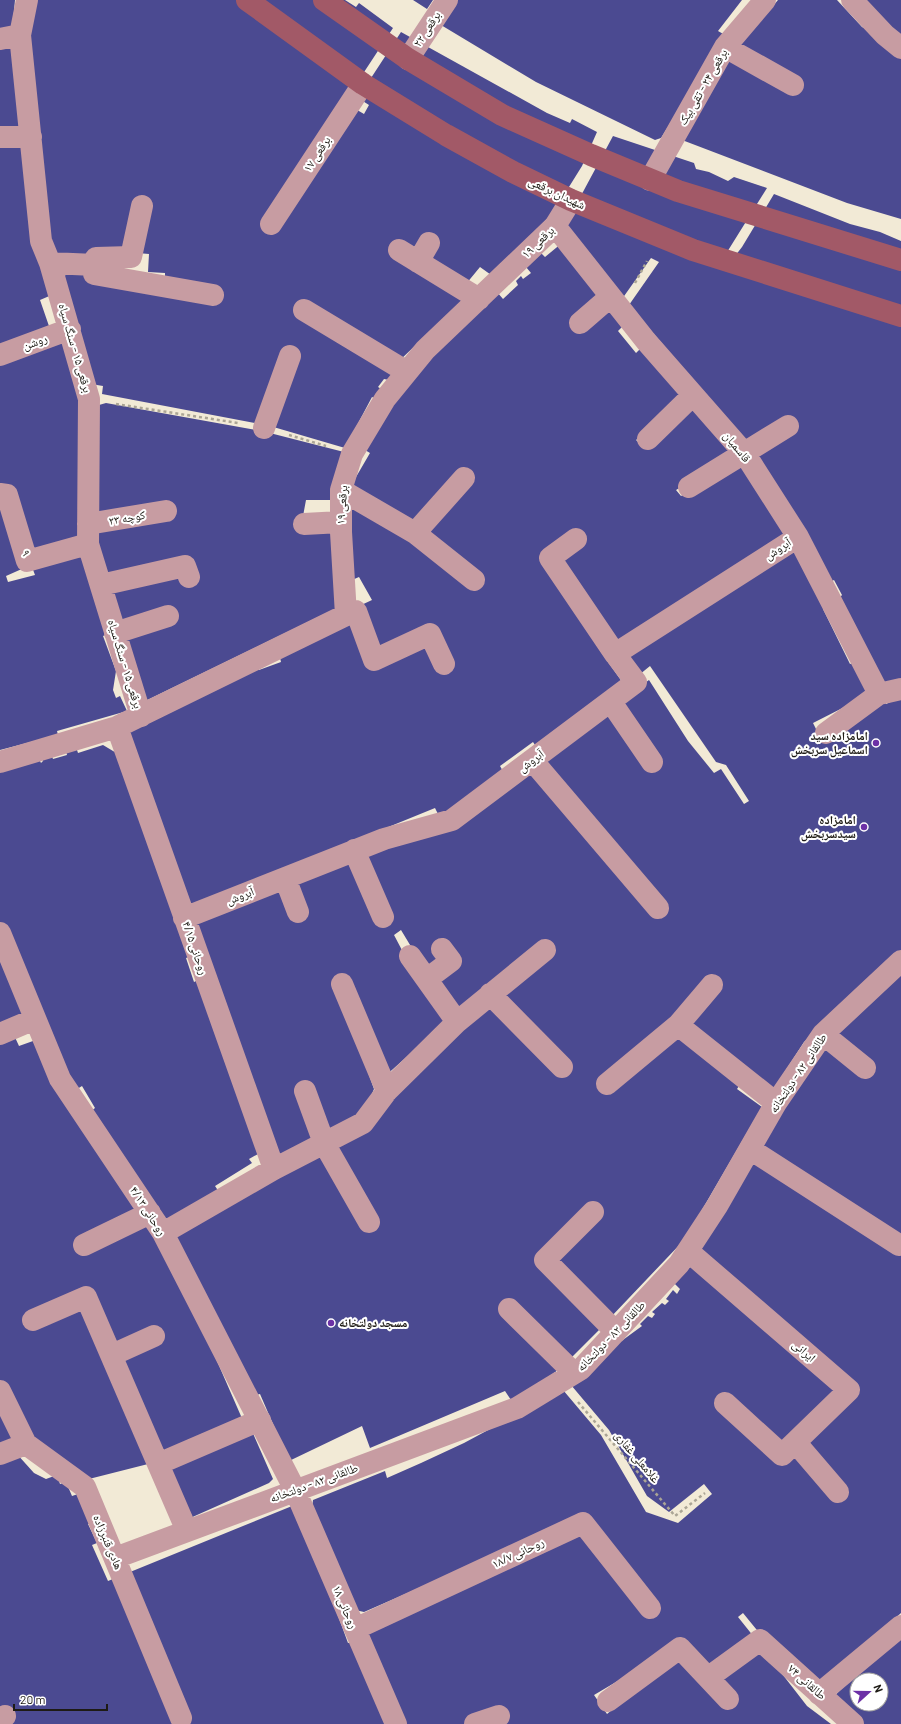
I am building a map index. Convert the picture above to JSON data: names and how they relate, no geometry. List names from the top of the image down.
{
  "streets": {
    "main road": ["شهیدان برقعی"],
    "street": [
      "برقعی ۲۲",
      "برقعی ۲۴ - تقی بیک",
      "برقعی ۱۷",
      "برقعی ۱۹",
      "روشن",
      "برقعی ۱۵ - سنگ سیاه",
      "قاسمیان",
      "کوچه ۲۳",
      "آبروش",
      "۹",
      "روحانی ۴/۱۵",
      "طالقانی ۸۲ - دولتخانه",
      "روحانی ۴/۱۳",
      "ایرانی",
      "هادی قنبرزاده",
      "روحانی ۱۸/۷",
      "روحانی ۱۸",
      "طالقانی ۷۴"
    ],
    "path": ["غلامعلی غفاری"]
  },
  "crossings": [
    ["برقعی ۱۷", "شهیدان برقعی"],
    ["شهیدان برقعی", "برقعی ۱۹"],
    ["برقعی ۱۹", "قاسمیان"],
    ["روشن", "برقعی ۱۵ - سنگ سیاه"],
    ["برقعی ۱۵ - سنگ سیاه", "کوچه ۲۳"],
    ["برقعی ۱۵ - سنگ سیاه", "۹"],
    ["قاسمیان", "آبروش"],
    ["کوچه ۲۳", "۹"],
    ["آبروش", "روحانی ۴/۱۵"],
    ["طالقانی ۸۲ - دولتخانه", "روحانی ۴/۱۳"],
    ["طالقانی ۸۲ - دولتخانه", "ایرانی"],
    ["طالقانی ۸۲ - دولتخانه", "غلامعلی غفاری"],
    ["طالقانی ۸۲ - دولتخانه", "هادی قنبرزاده"],
    ["طالقانی ۸۲ - دولتخانه", "روحانی ۱۸"],
    ["روحانی ۴/۱۳", "روحانی ۱۸"],
    ["روحانی ۱۸/۷", "روحانی ۱۸"]
  ],
  "places": ["امامزاده سید اسماعیل سربخش", "امامزاده سیدسربخش", "مسجد دولتخانه"],
  "scale_bar": "20 m",
  "north": "right"
}
